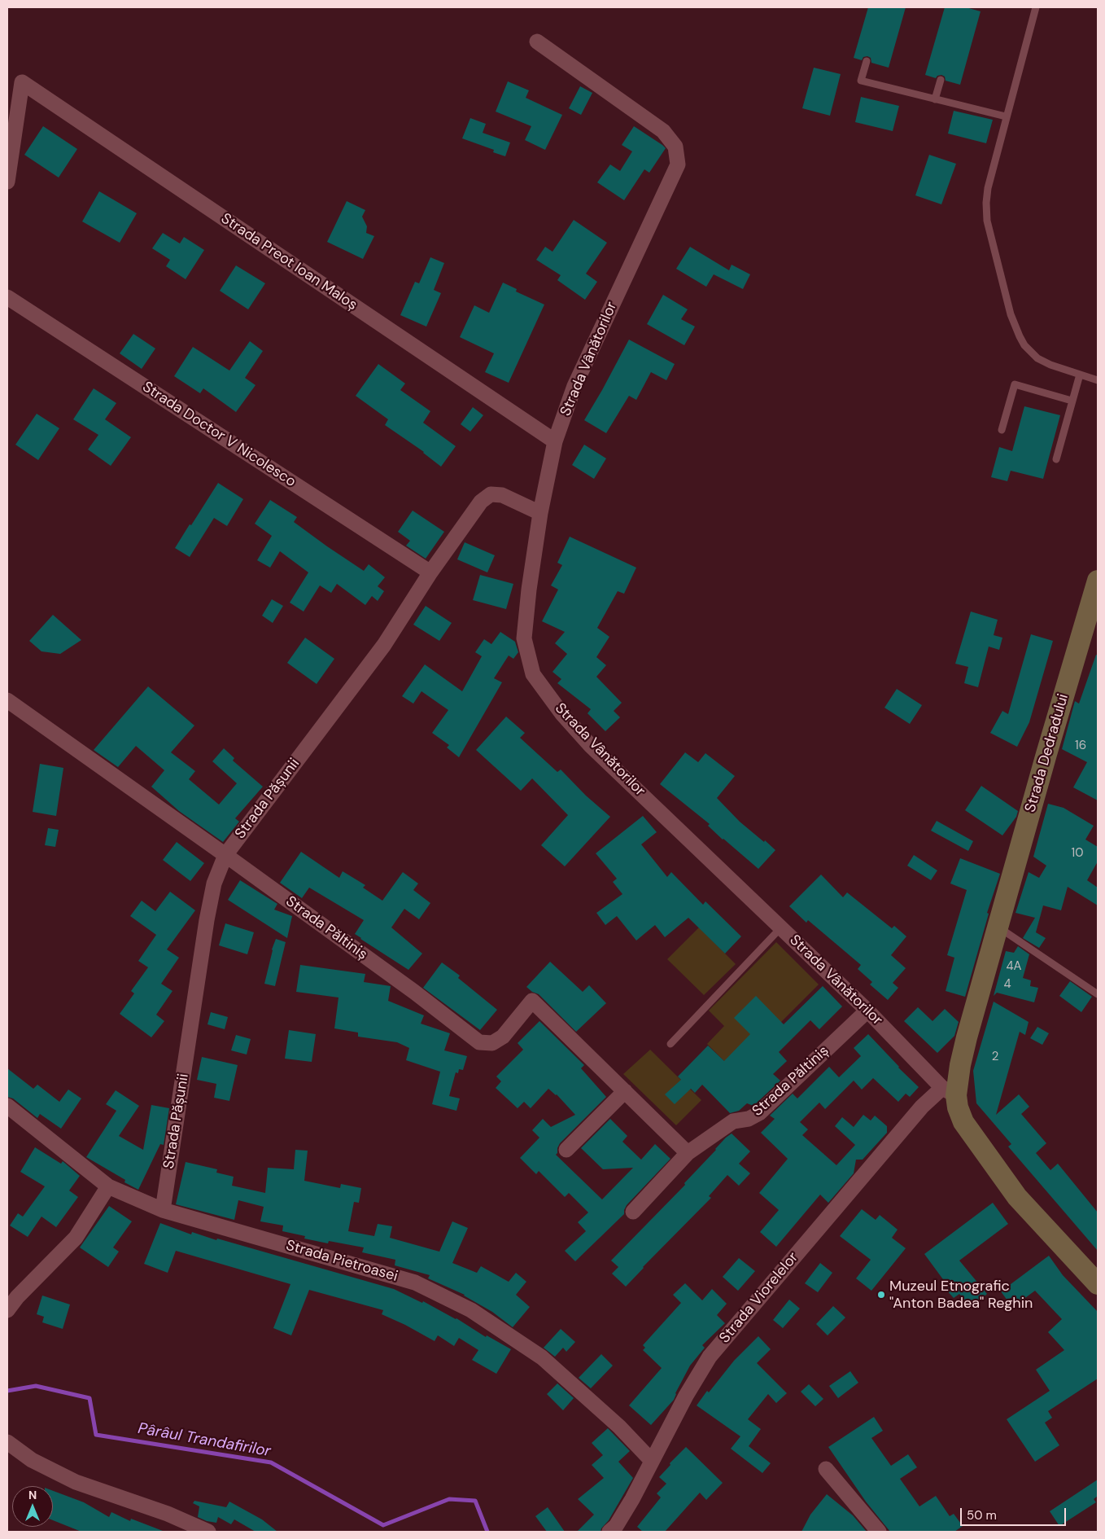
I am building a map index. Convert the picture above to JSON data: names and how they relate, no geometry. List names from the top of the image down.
{
  "streets": {
    "main road": ["Strada Dedradului"],
    "street": [
      "Strada Preot Ioan Maloș",
      "Strada Vânătorilor",
      "Strada Doctor V Nicolesco",
      "Strada Pășunii",
      "Strada Păltiniș",
      "Strada Pietroasei",
      "Strada Viorelelor"
    ]
  },
  "crossings": [
    ["Strada Preot Ioan Maloș", "Strada Vânătorilor"],
    ["Strada Vânătorilor", "Strada Dedradului"],
    ["Strada Vânătorilor", "Strada Pășunii"],
    ["Strada Vânătorilor", "Strada Păltiniș"],
    ["Strada Vânătorilor", "Strada Viorelelor"],
    ["Strada Doctor V Nicolesco", "Strada Pășunii"],
    ["Strada Dedradului", "Strada Viorelelor"],
    ["Strada Pășunii", "Strada Păltiniș"],
    ["Strada Pășunii", "Strada Pietroasei"],
    ["Strada Pietroasei", "Strada Viorelelor"]
  ],
  "water": ["Pârâul Trandafirilor"],
  "places": ["Muzeul Etnografic \"Anton Badea\" Reghin"],
  "house_numbers": [
    "16",
    "10",
    "4A",
    "4",
    "2"
  ],
  "scale_bar": "50 m",
  "north": "top"
}
